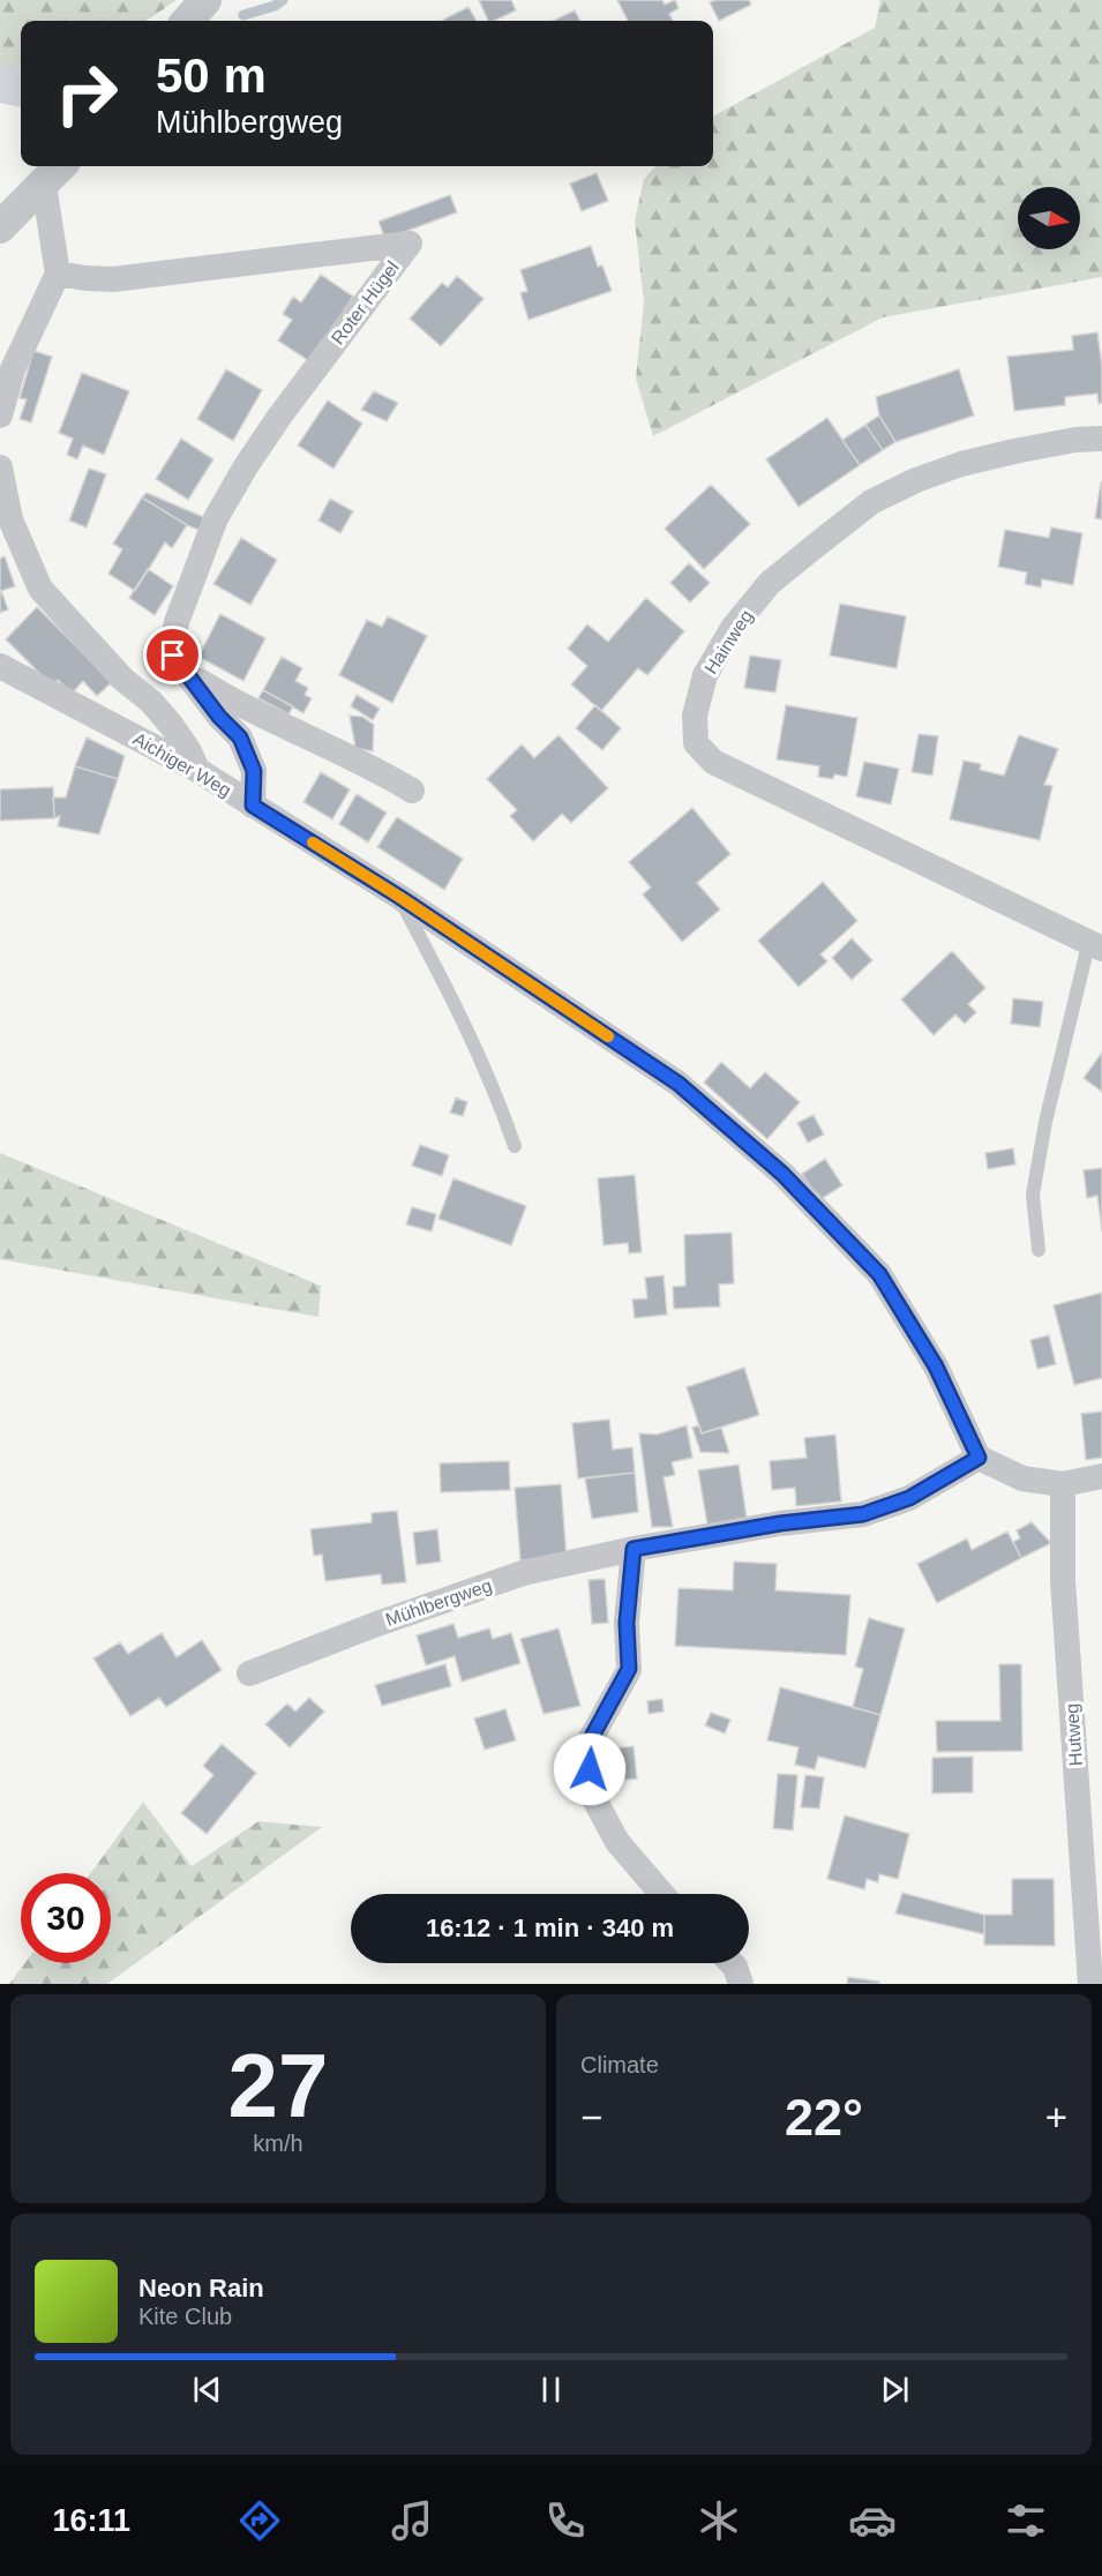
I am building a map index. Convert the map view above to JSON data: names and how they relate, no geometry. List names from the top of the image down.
{
  "streets": {
    "street": [
      "Roter Hügel",
      "Hainweg",
      "Aichiger Weg",
      "Mühlbergweg",
      "Hutweg"
    ]
  },
  "crossings": [
    ["Roter Hügel", "Aichiger Weg"],
    ["Aichiger Weg", "Mühlbergweg"]
  ],
  "north": "right",
  "page": {
    "turn": ["50 m", "Mühlbergweg"],
    "limit": "30",
    "trip": "16:12 · 1 min · 340 m",
    "tile": [
      ["27", "km/h"],
      "Climate"
    ],
    "heat": ["−", "22°", "+"],
    "song": ["Neon Rain", "Kite Club"],
    "tabs": "16:11"
  }
}
